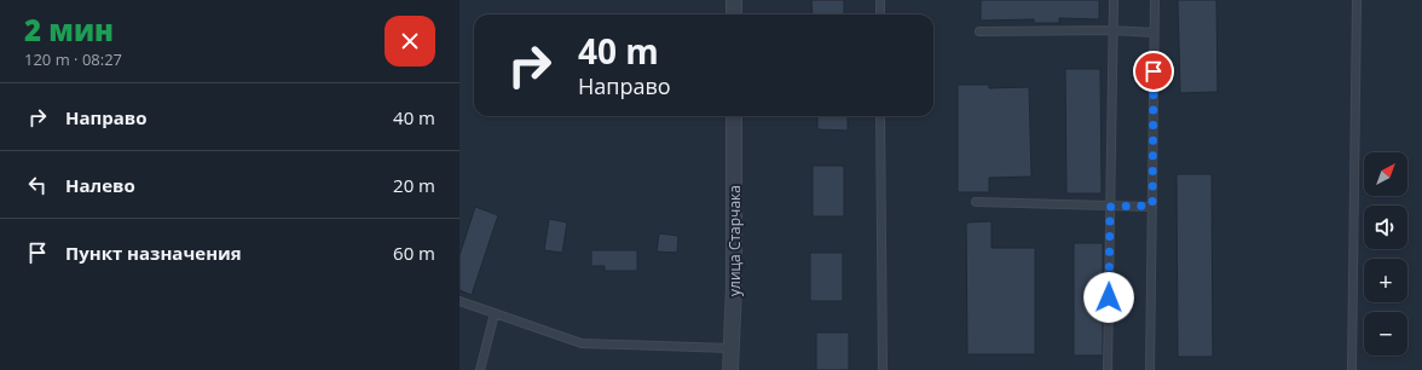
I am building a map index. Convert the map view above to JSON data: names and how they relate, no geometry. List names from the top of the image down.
{
  "streets": {
    "street": ["улица Старчака"]
  },
  "north": "top right",
  "page": {
    "heading": ["2 мин", "120 m · 08:27"],
    "turn": ["40 m", "Направо"],
    "list": [
      {
        "name": "Направо",
        "value": "40 m"
      },
      {
        "name": "Налево",
        "value": "20 m"
      },
      {
        "name": "Пункт назначения",
        "value": "60 m"
      }
    ],
    "map_buttons": ["+", "−"]
  }
}
